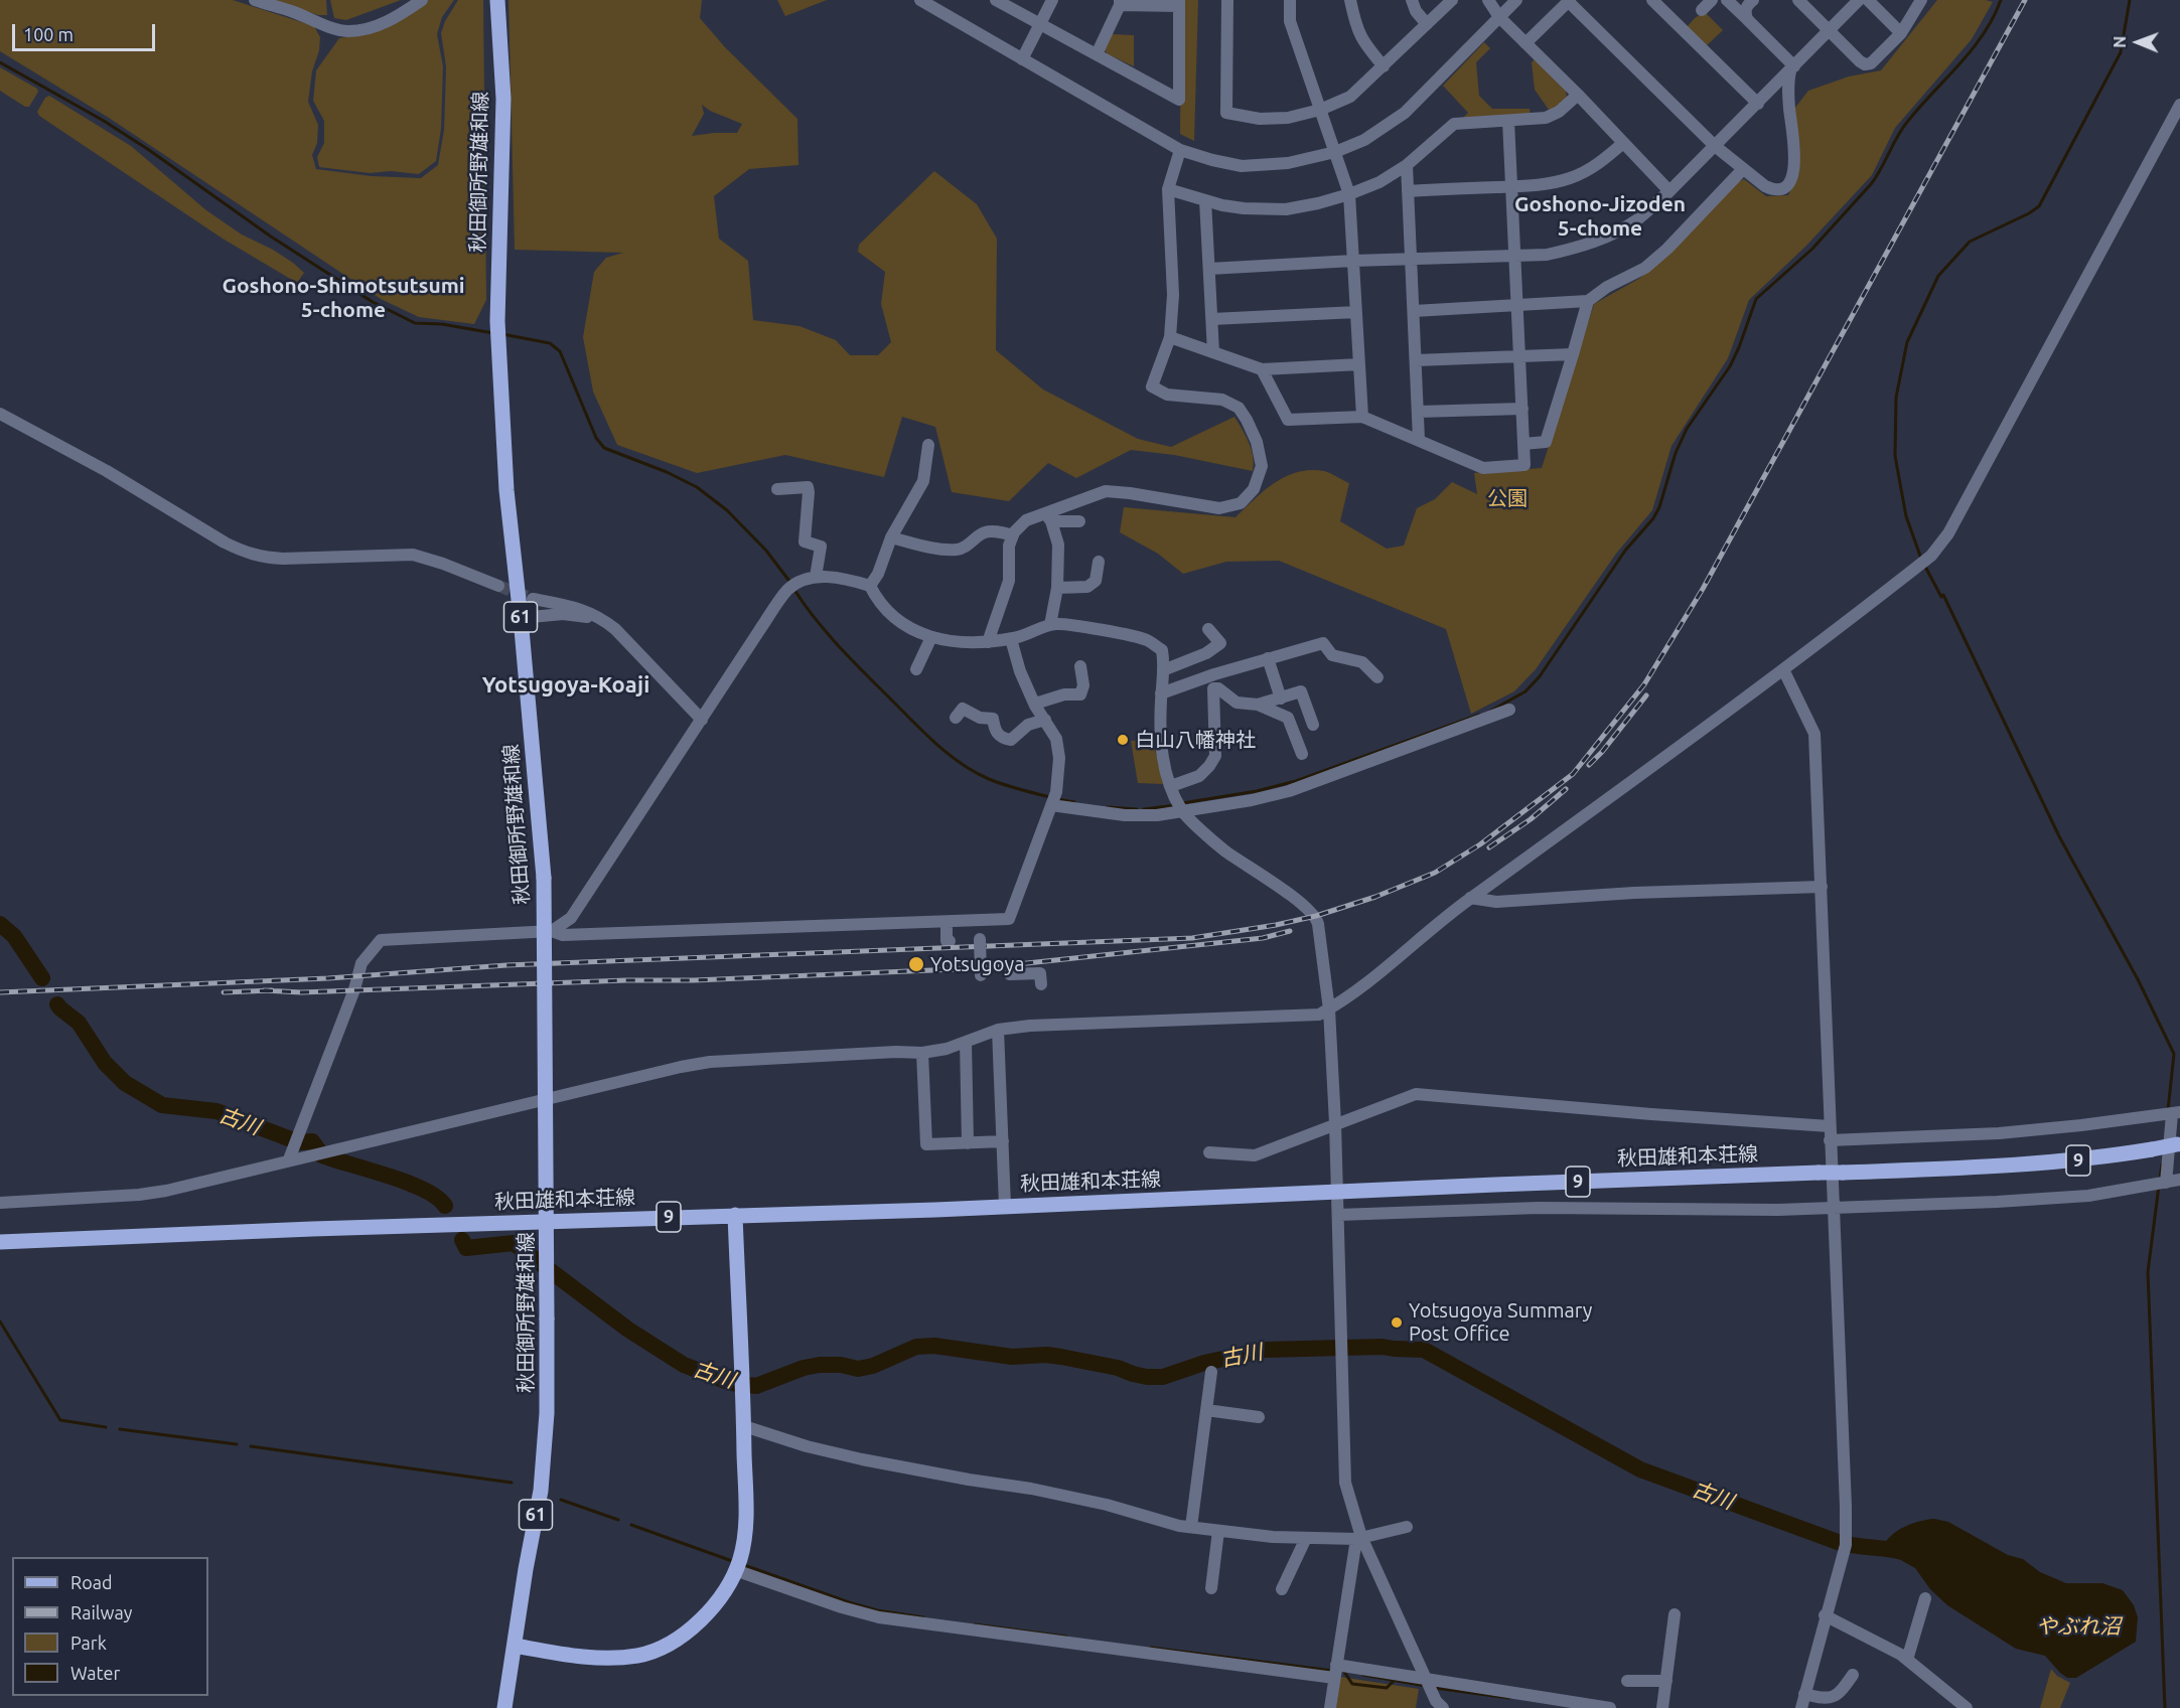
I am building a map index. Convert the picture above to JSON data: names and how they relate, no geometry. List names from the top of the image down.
{
  "streets": {
    "main road": [
      "秋田御所野雄和線",
      "61",
      "秋田雄和本荘線",
      "9"
    ]
  },
  "districts": ["Goshono-Jizoden 5-chome", "Goshono-Shimotsutsumi 5-chome", "Yotsugoya-Koaji"],
  "water": ["古川", "やぶれ沼"],
  "parks": ["公園"],
  "places": ["白山八幡神社", "Yotsugoya", "Yotsugoya Summary Post Office"],
  "legend": [
    "Road",
    "Railway",
    "Park",
    "Water"
  ],
  "scale_bar": "100 m",
  "north": "left"
}
